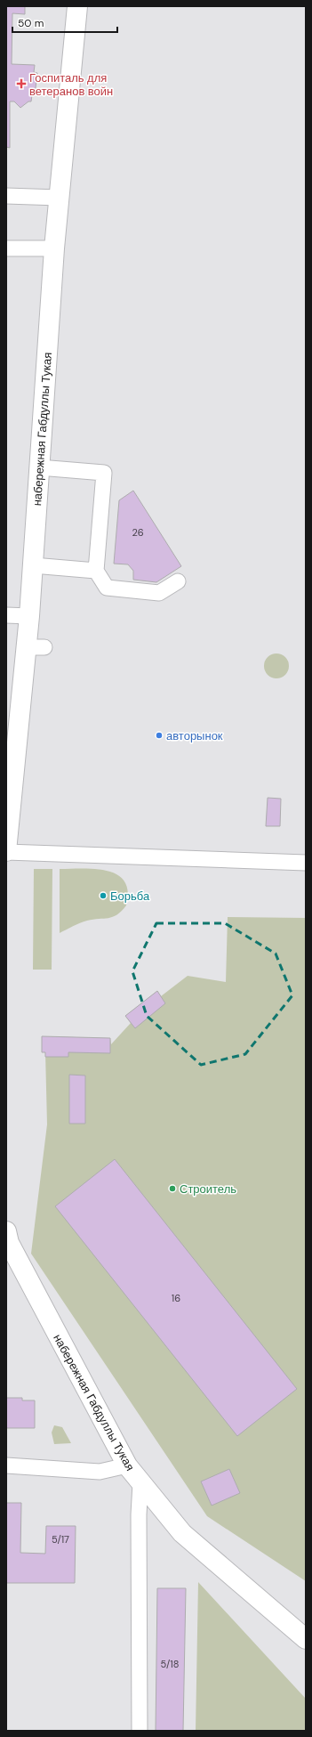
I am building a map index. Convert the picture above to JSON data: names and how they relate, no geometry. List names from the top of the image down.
{
  "streets": {
    "main road": ["набережная Габдуллы Тукая"]
  },
  "places": {
    "health": ["Госпиталь для ветеранов войн"],
    "other": ["авторынок", "Борьба", "Строитель"]
  },
  "house_numbers": [
    "26",
    "16",
    "5/17",
    "5/18"
  ],
  "scale_bar": "50 m"
}
